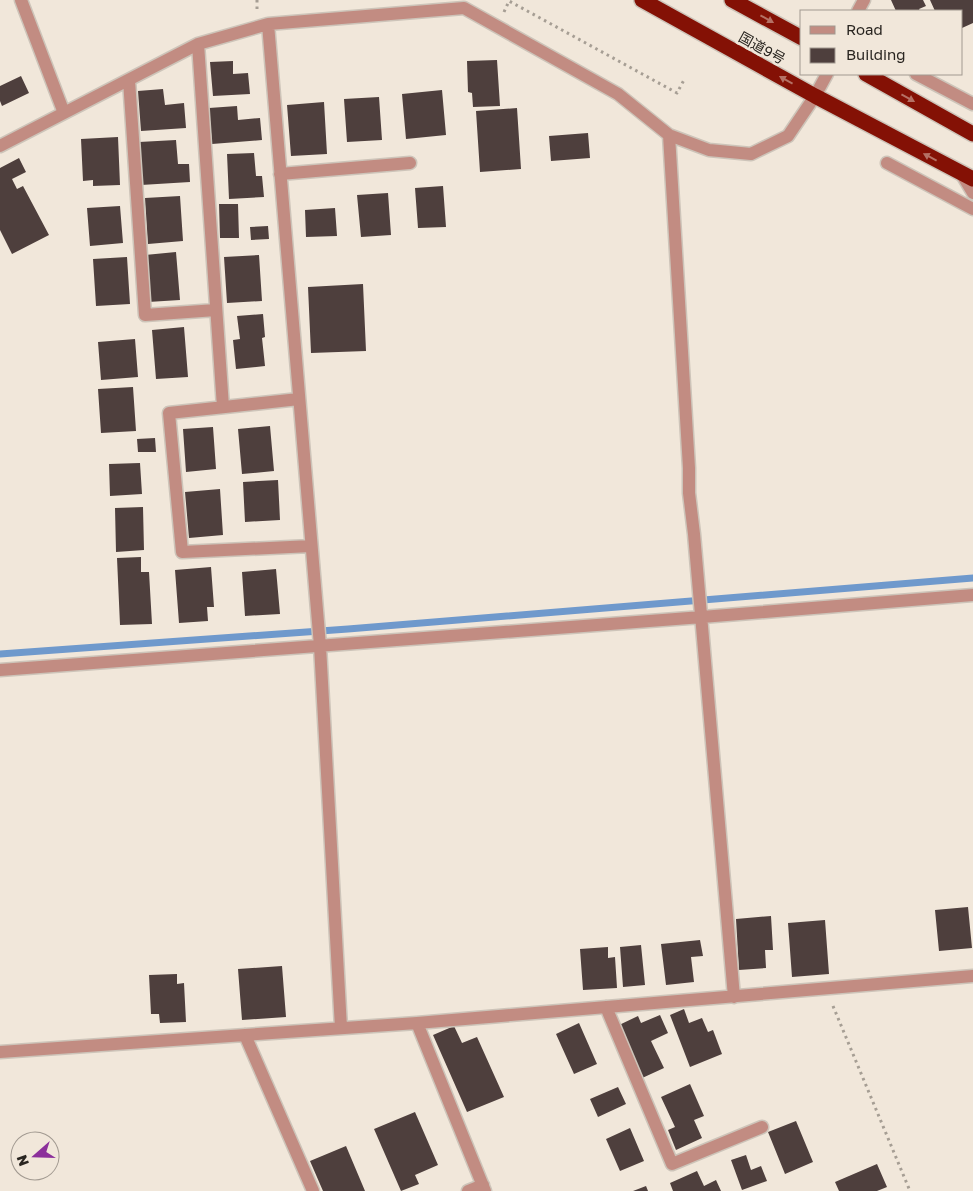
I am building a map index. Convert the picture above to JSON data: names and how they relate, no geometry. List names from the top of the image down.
{
  "streets": {
    "highway": ["国道9号"]
  },
  "legend": ["Road", "Building"],
  "north": "left"
}
